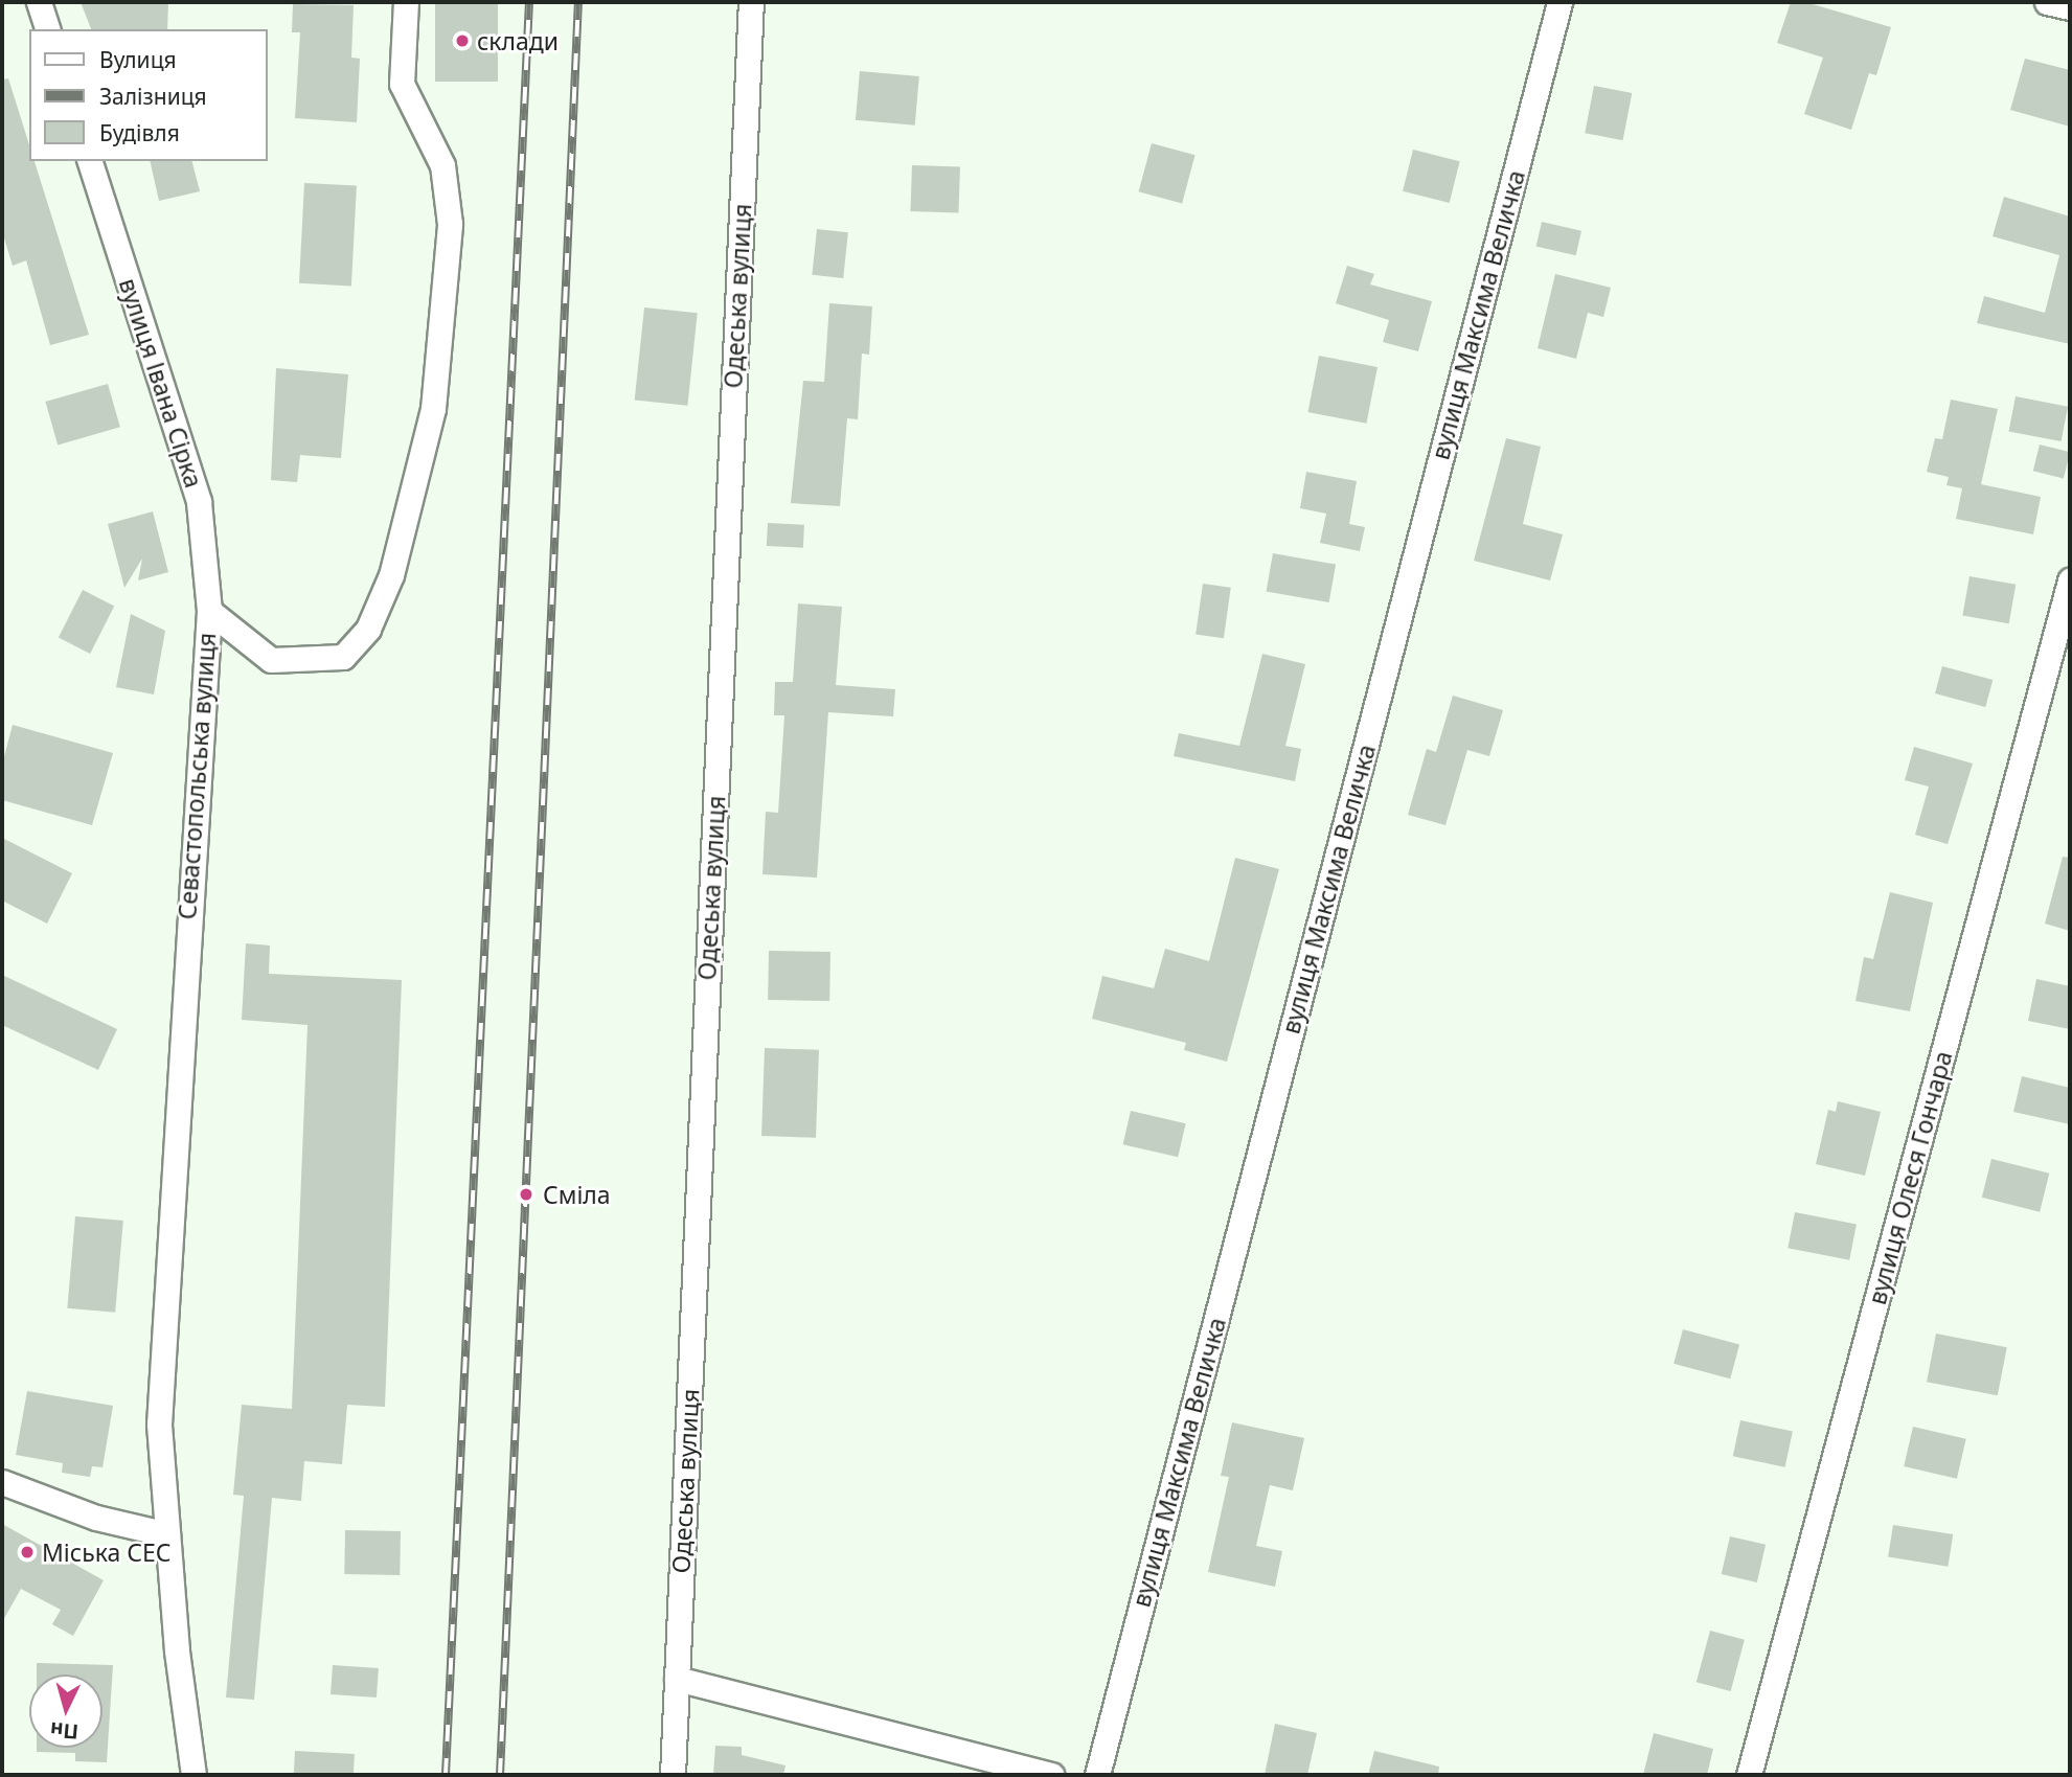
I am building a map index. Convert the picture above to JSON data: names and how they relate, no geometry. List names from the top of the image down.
{
  "streets": {
    "street": [
      "Одеська вулиця",
      "вулиця Максима Величка",
      "вулиця Івана Сірка",
      "Севастопольська вулиця",
      "вулиця Олеся Гончара"
    ]
  },
  "crossings": [
    ["вулиця Івана Сірка", "Севастопольська вулиця"]
  ],
  "places": ["склади", "Сміла", "Міська СЕС"],
  "legend": ["Вулиця", "Залізниця", "Будівля"],
  "north": "bottom"
}
